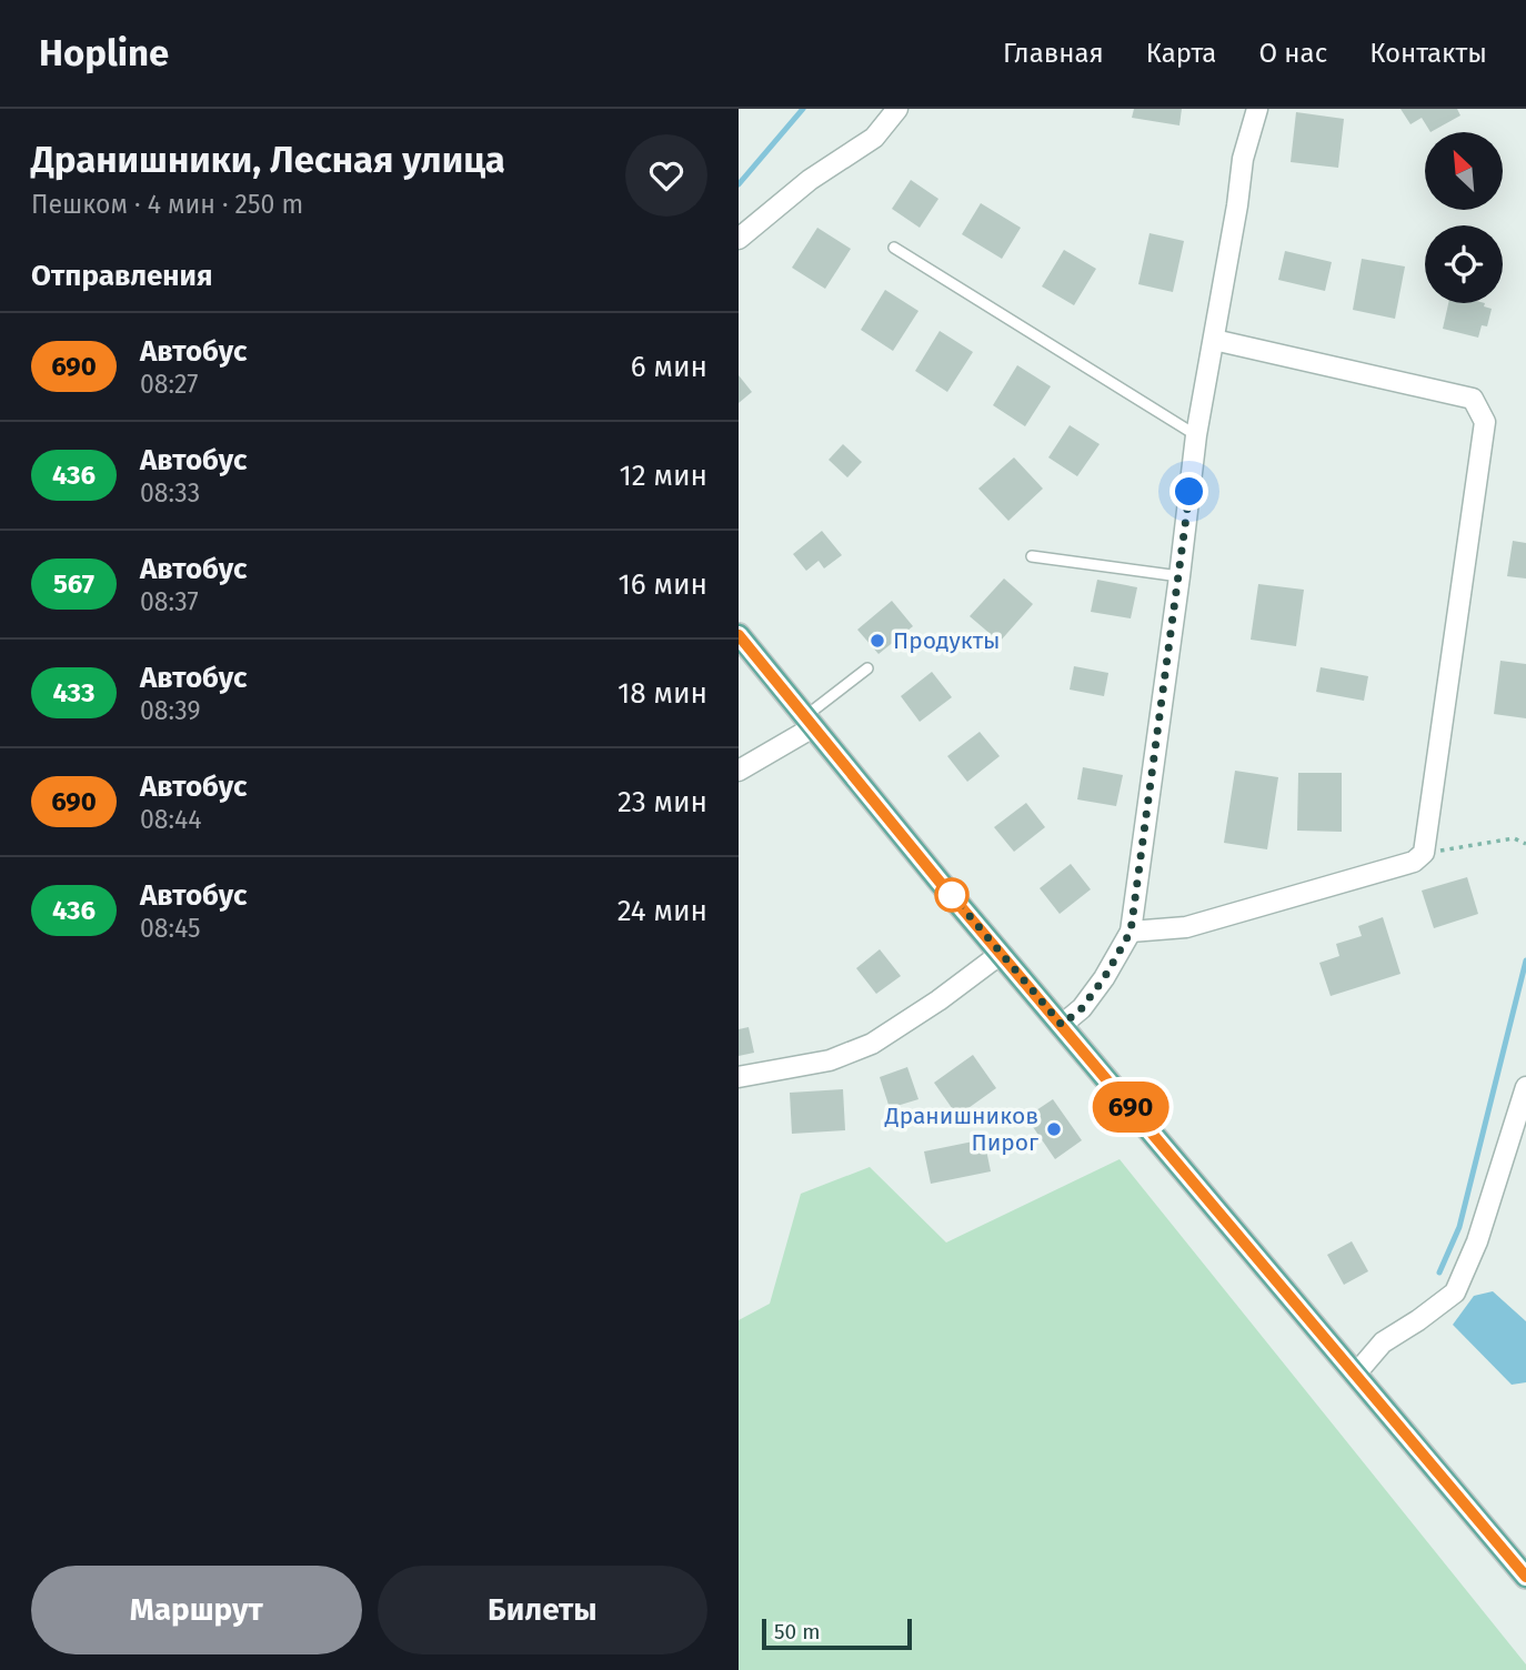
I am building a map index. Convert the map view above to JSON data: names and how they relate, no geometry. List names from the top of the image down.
{
  "places": ["Продукты", "Дранишников Пирог"],
  "lines": ["bus line 690"],
  "scale_bar": "50 m",
  "north": "top left",
  "page": {
    "header": "Hopline",
    "nav": [
      "Главная",
      "Карта",
      "О нас",
      "Контакты"
    ],
    "heading": [
      ["Дранишники, Лесная улица", "Пешком · 4 мин · 250 m"],
      "Отправления"
    ],
    "on_map": "690",
    "list": [
      {
        "mark": "690",
        "name": "Автобус",
        "note": "08:27",
        "value": "6 мин"
      },
      {
        "mark": "436",
        "name": "Автобус",
        "note": "08:33",
        "value": "12 мин"
      },
      {
        "mark": "567",
        "name": "Автобус",
        "note": "08:37",
        "value": "16 мин"
      },
      {
        "mark": "433",
        "name": "Автобус",
        "note": "08:39",
        "value": "18 мин"
      },
      {
        "mark": "690",
        "name": "Автобус",
        "note": "08:44",
        "value": "23 мин"
      },
      {
        "mark": "436",
        "name": "Автобус",
        "note": "08:45",
        "value": "24 мин"
      }
    ],
    "buttons": ["Маршрут", "Билеты"],
    "scale": "50 m"
  }
}
